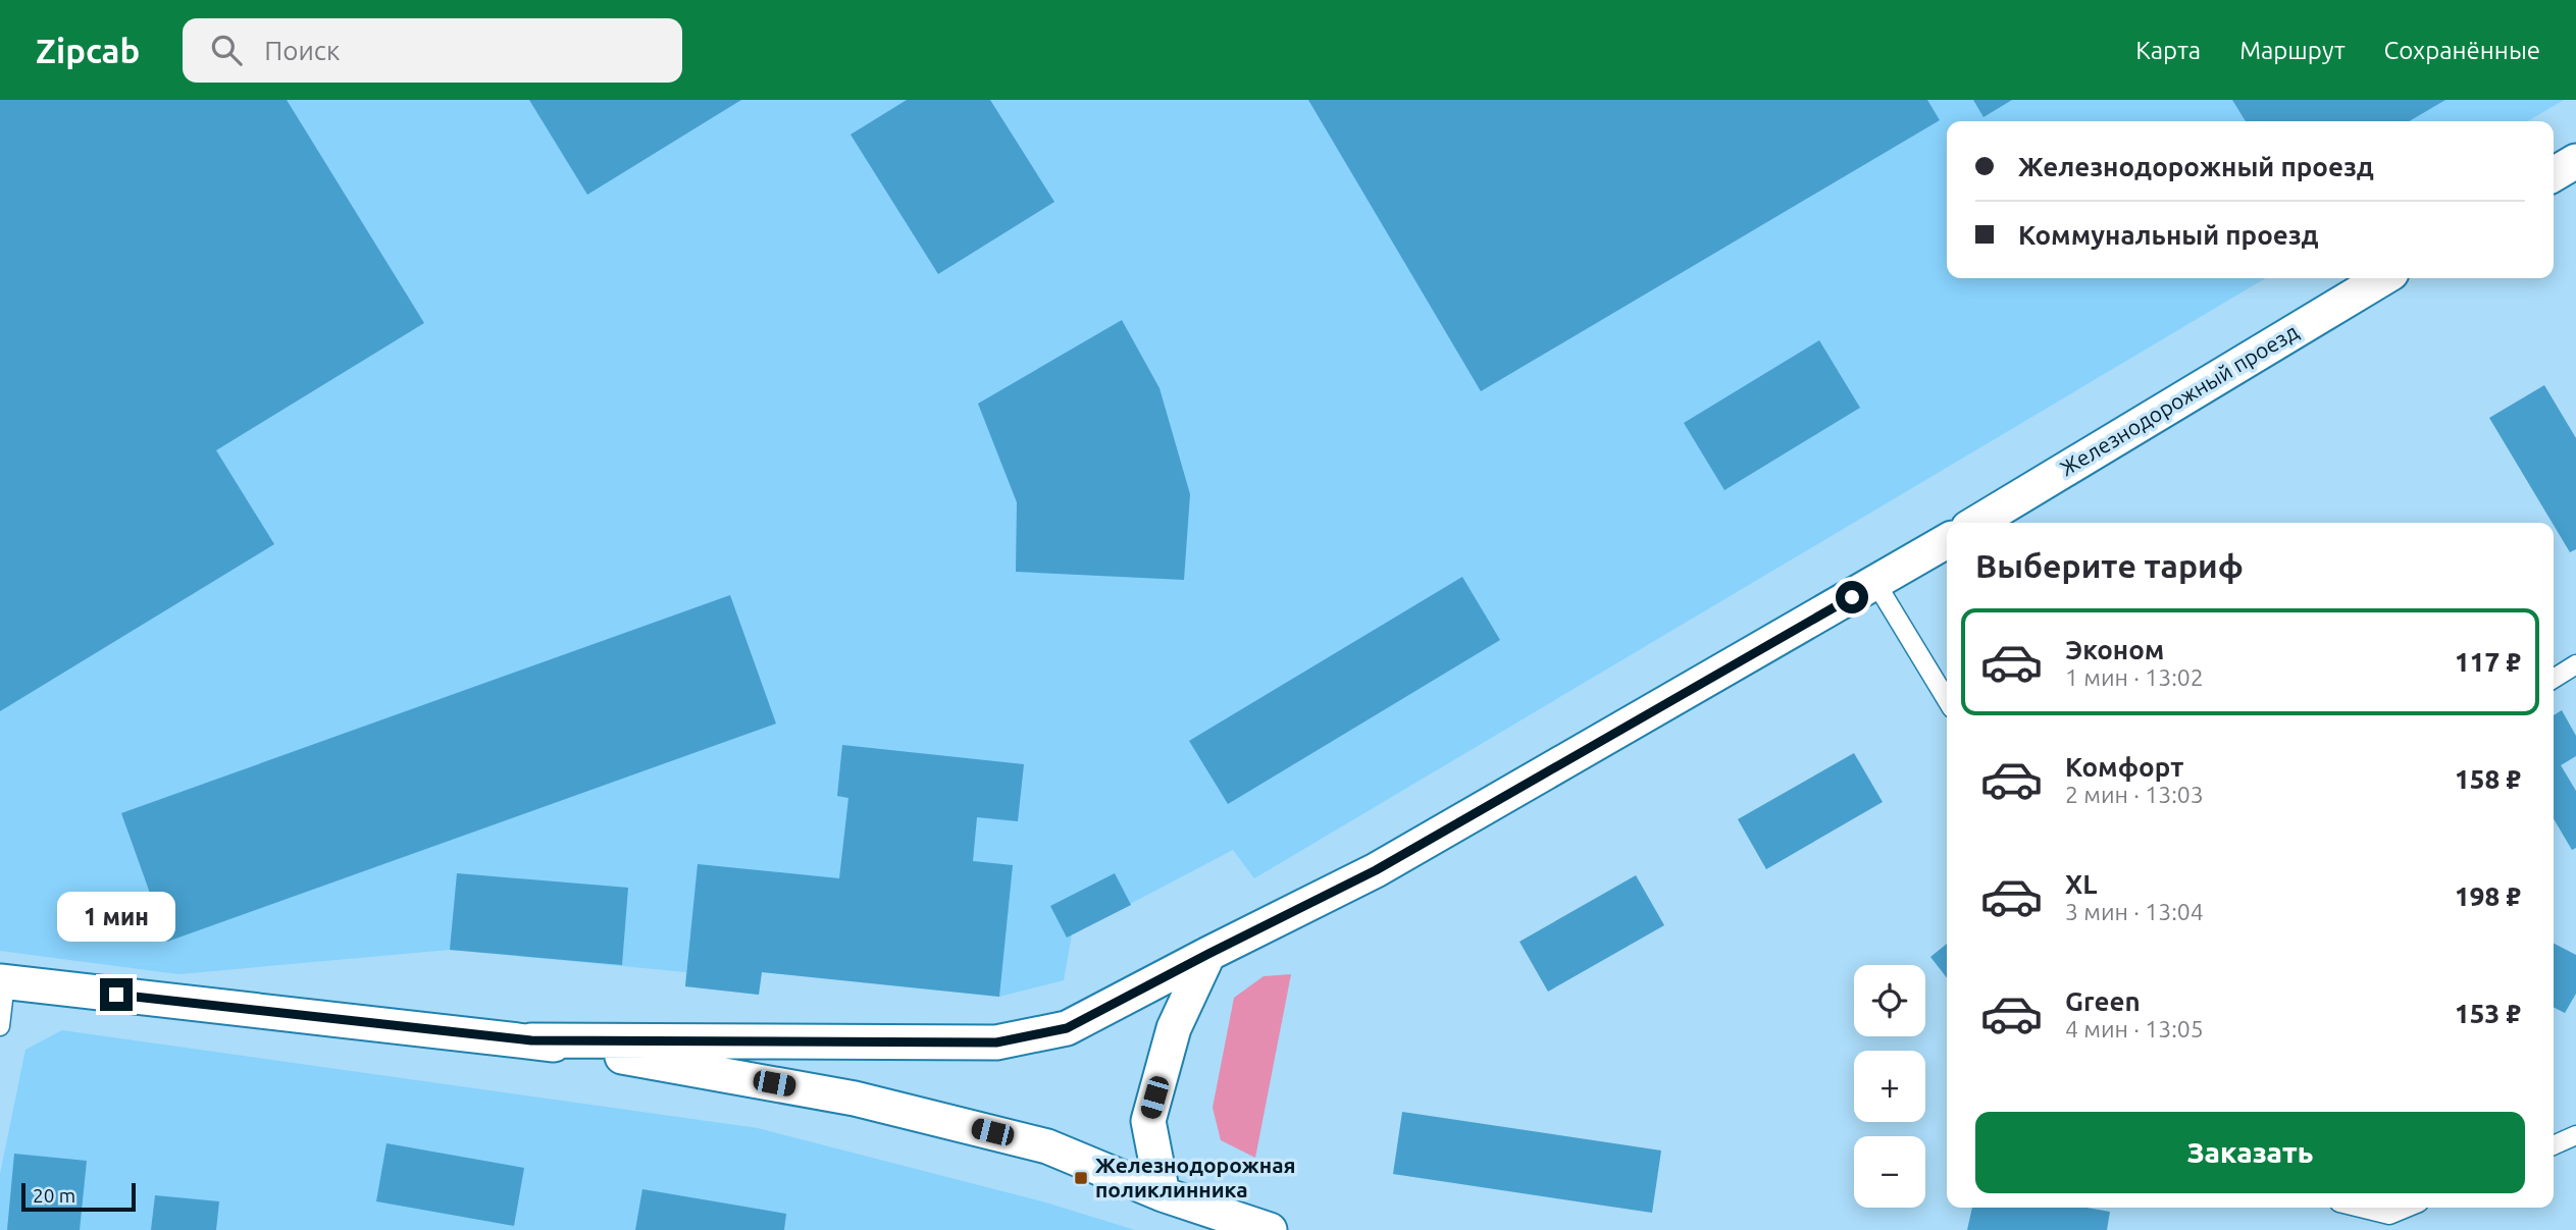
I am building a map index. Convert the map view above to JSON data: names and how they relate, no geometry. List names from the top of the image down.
{
  "streets": {
    "street": ["Железнодорожный проезд"]
  },
  "places": {
    "transit": ["Железнодорожная поликлинника"]
  },
  "scale_bar": "20 m",
  "page": {
    "header": "Zipcab",
    "search": "Поиск",
    "nav": ["Карта", "Маршрут", "Сохранённые"],
    "banner": ["Железнодорожный проезд", "Коммунальный проезд"],
    "heading": "Выберите тариф",
    "list": [
      {
        "name": "Эконом",
        "note": "1 мин · 13:02",
        "value": "117 ₽"
      },
      {
        "name": "Комфорт",
        "note": "2 мин · 13:03",
        "value": "158 ₽"
      },
      {
        "name": "XL",
        "note": "3 мин · 13:04",
        "value": "198 ₽"
      },
      {
        "name": "Green",
        "note": "4 мин · 13:05",
        "value": "153 ₽"
      }
    ],
    "bubble": "1 мин",
    "map_buttons": ["+", "−"],
    "buttons": "Заказать",
    "scale": "20 m"
  }
}
